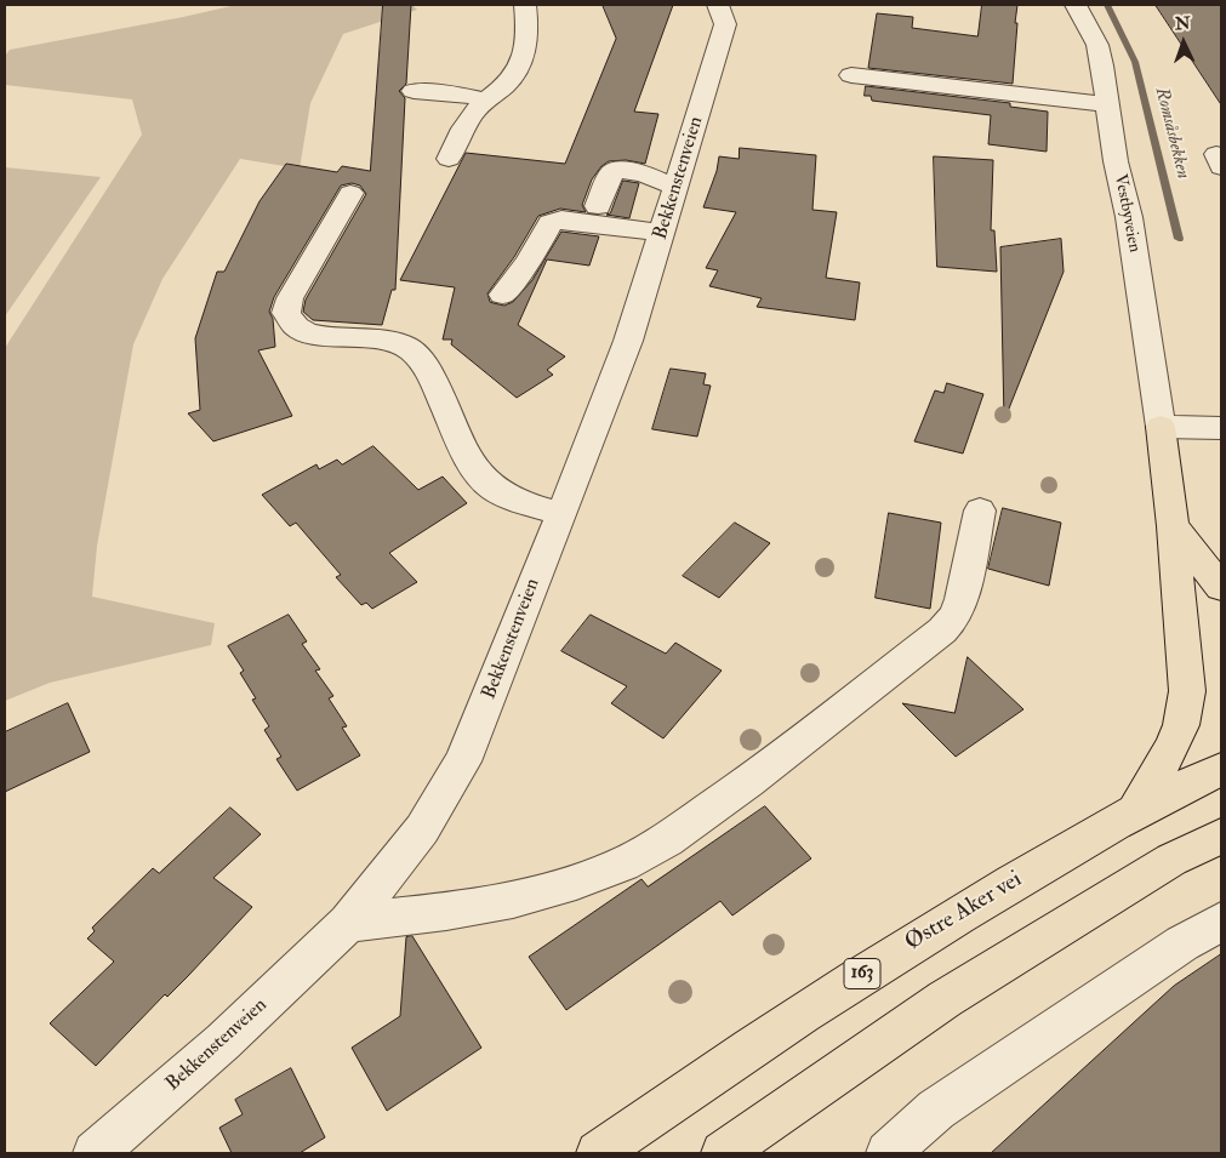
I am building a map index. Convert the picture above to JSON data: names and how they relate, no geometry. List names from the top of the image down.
{
  "streets": {
    "highway": ["Østre Aker vei", "163"],
    "street": ["Bekkenstenveien", "Vestbyveien"]
  },
  "water": ["Romsåsbekken"],
  "north": "top"
}
